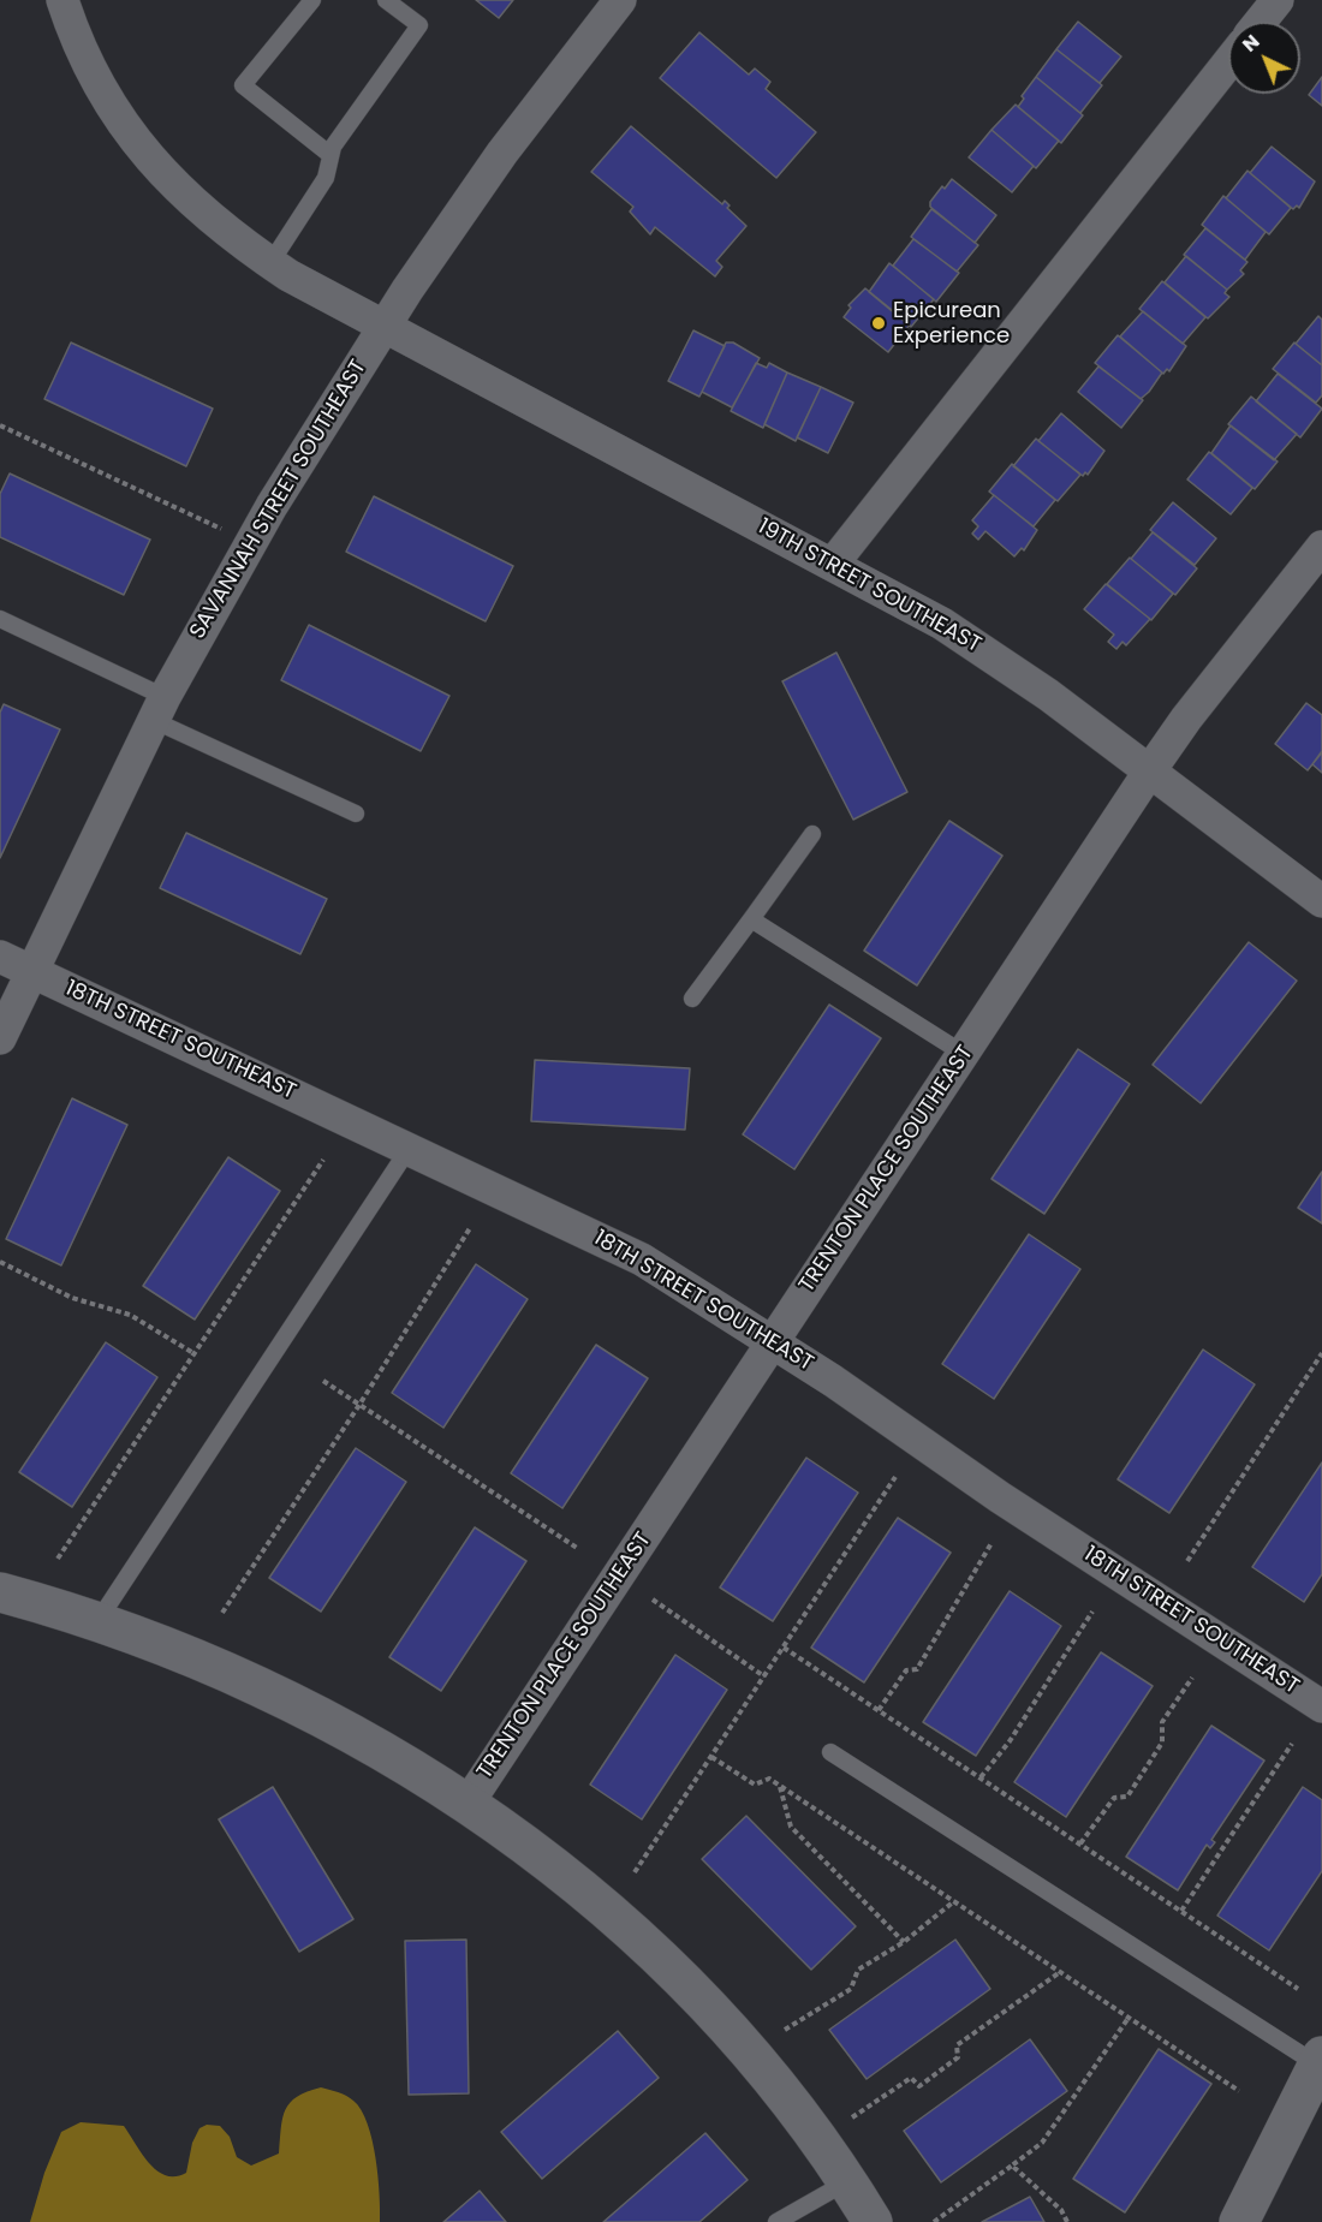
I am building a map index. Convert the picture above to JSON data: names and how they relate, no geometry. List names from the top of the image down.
{
  "streets": {
    "street": [
      "SAVANNAH STREET SOUTHEAST",
      "19TH STREET SOUTHEAST",
      "18TH STREET SOUTHEAST",
      "TRENTON PLACE SOUTHEAST"
    ]
  },
  "crossings": [
    ["SAVANNAH STREET SOUTHEAST", "19TH STREET SOUTHEAST"],
    ["SAVANNAH STREET SOUTHEAST", "18TH STREET SOUTHEAST"],
    ["19TH STREET SOUTHEAST", "TRENTON PLACE SOUTHEAST"],
    ["18TH STREET SOUTHEAST", "TRENTON PLACE SOUTHEAST"]
  ],
  "places": ["Epicurean Experience"],
  "north": "top left"
}
